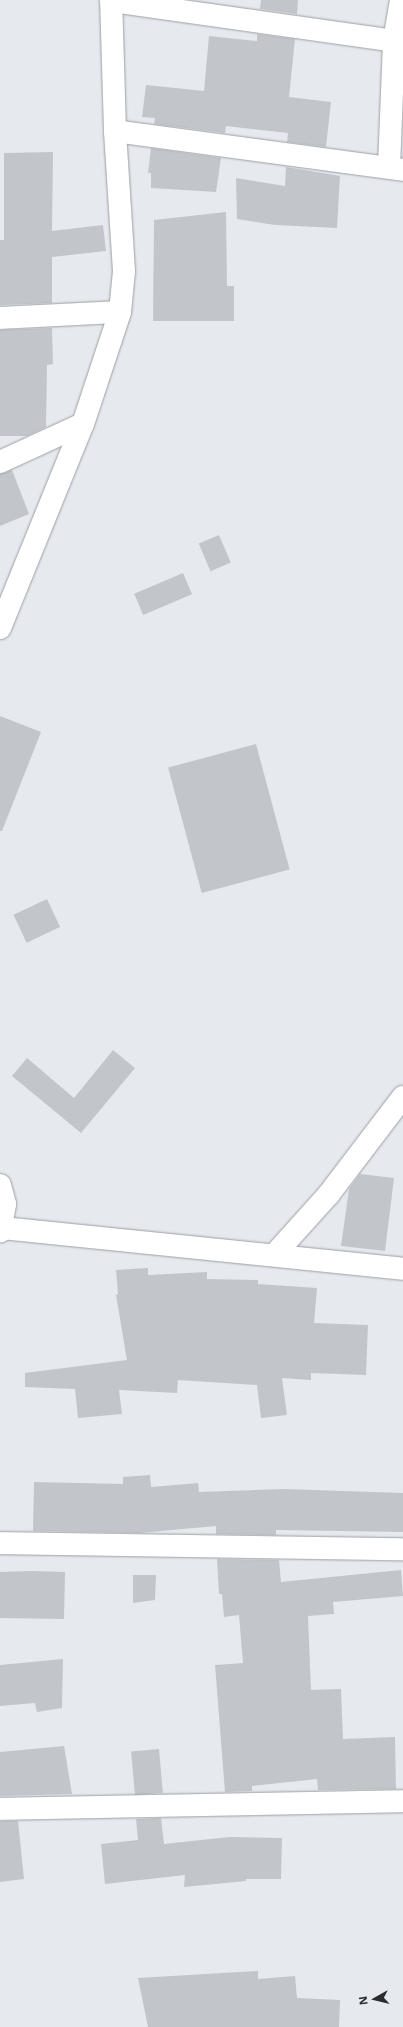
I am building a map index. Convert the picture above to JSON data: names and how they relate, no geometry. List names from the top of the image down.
{
  "north": "left"
}
